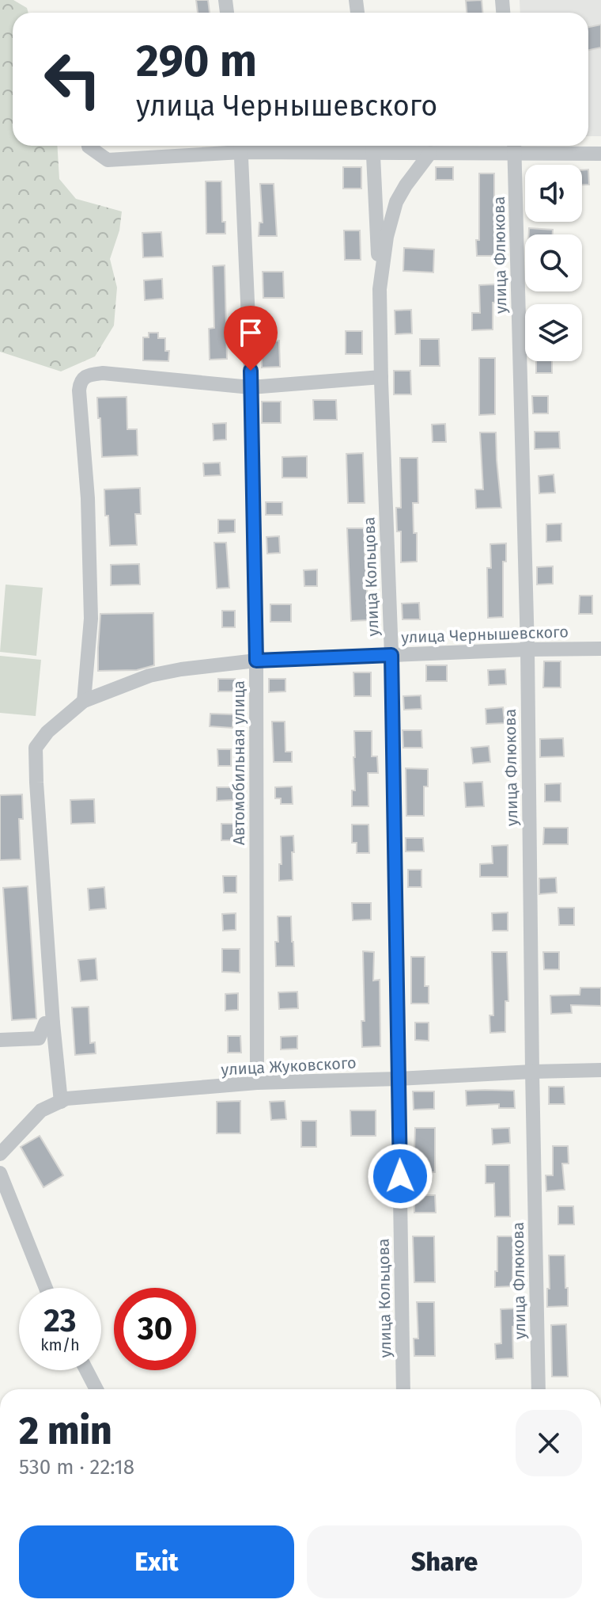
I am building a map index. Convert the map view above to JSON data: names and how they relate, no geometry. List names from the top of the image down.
{
  "streets": {
    "street": [
      "улица Флюкова",
      "улица Кольцова",
      "улица Чернышевского",
      "Автомобильная улица",
      "улица Жуковского"
    ]
  },
  "crossings": [
    ["улица Флюкова", "улица Чернышевского"],
    ["улица Флюкова", "улица Жуковского"],
    ["улица Кольцова", "улица Чернышевского"],
    ["улица Кольцова", "улица Жуковского"],
    ["улица Чернышевского", "Автомобильная улица"],
    ["улица Чернышевского", "улица Жуковского"],
    ["Автомобильная улица", "улица Жуковского"]
  ],
  "page": {
    "turn": ["290 m", "улица Чернышевского"],
    "speed": "23 km/h",
    "limit": "30",
    "heading": ["2 min", "530 m · 22:18"],
    "buttons": ["Exit", "Share"]
  }
}
